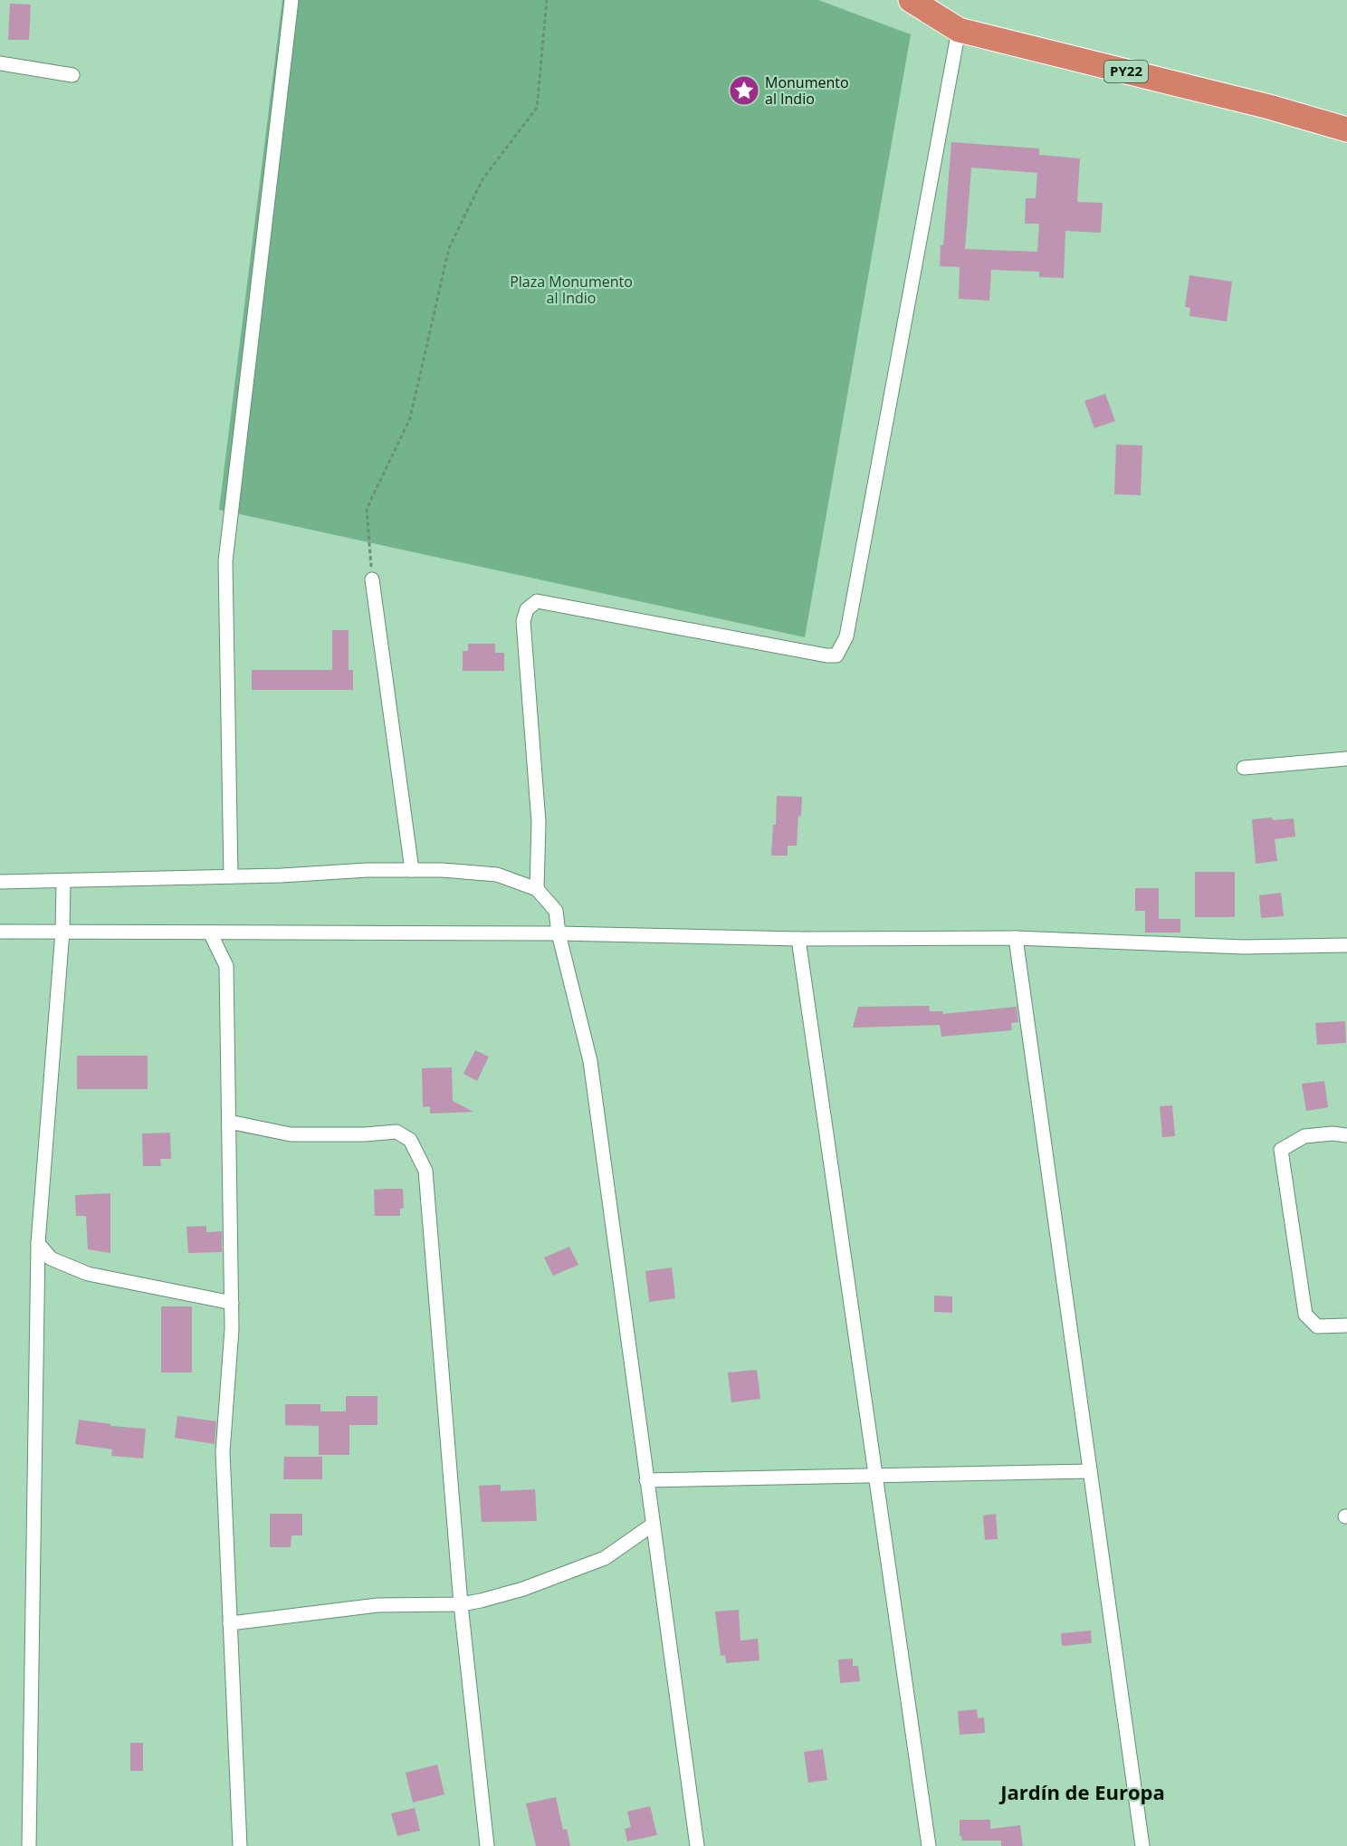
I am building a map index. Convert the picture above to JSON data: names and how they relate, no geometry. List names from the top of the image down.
{
  "streets": {
    "highway": ["PY22"]
  },
  "districts": ["Jardín de Europa"],
  "parks": ["Plaza Monumento al Indio"],
  "places": {
    "place": ["Monumento al Indio"]
  }
}
